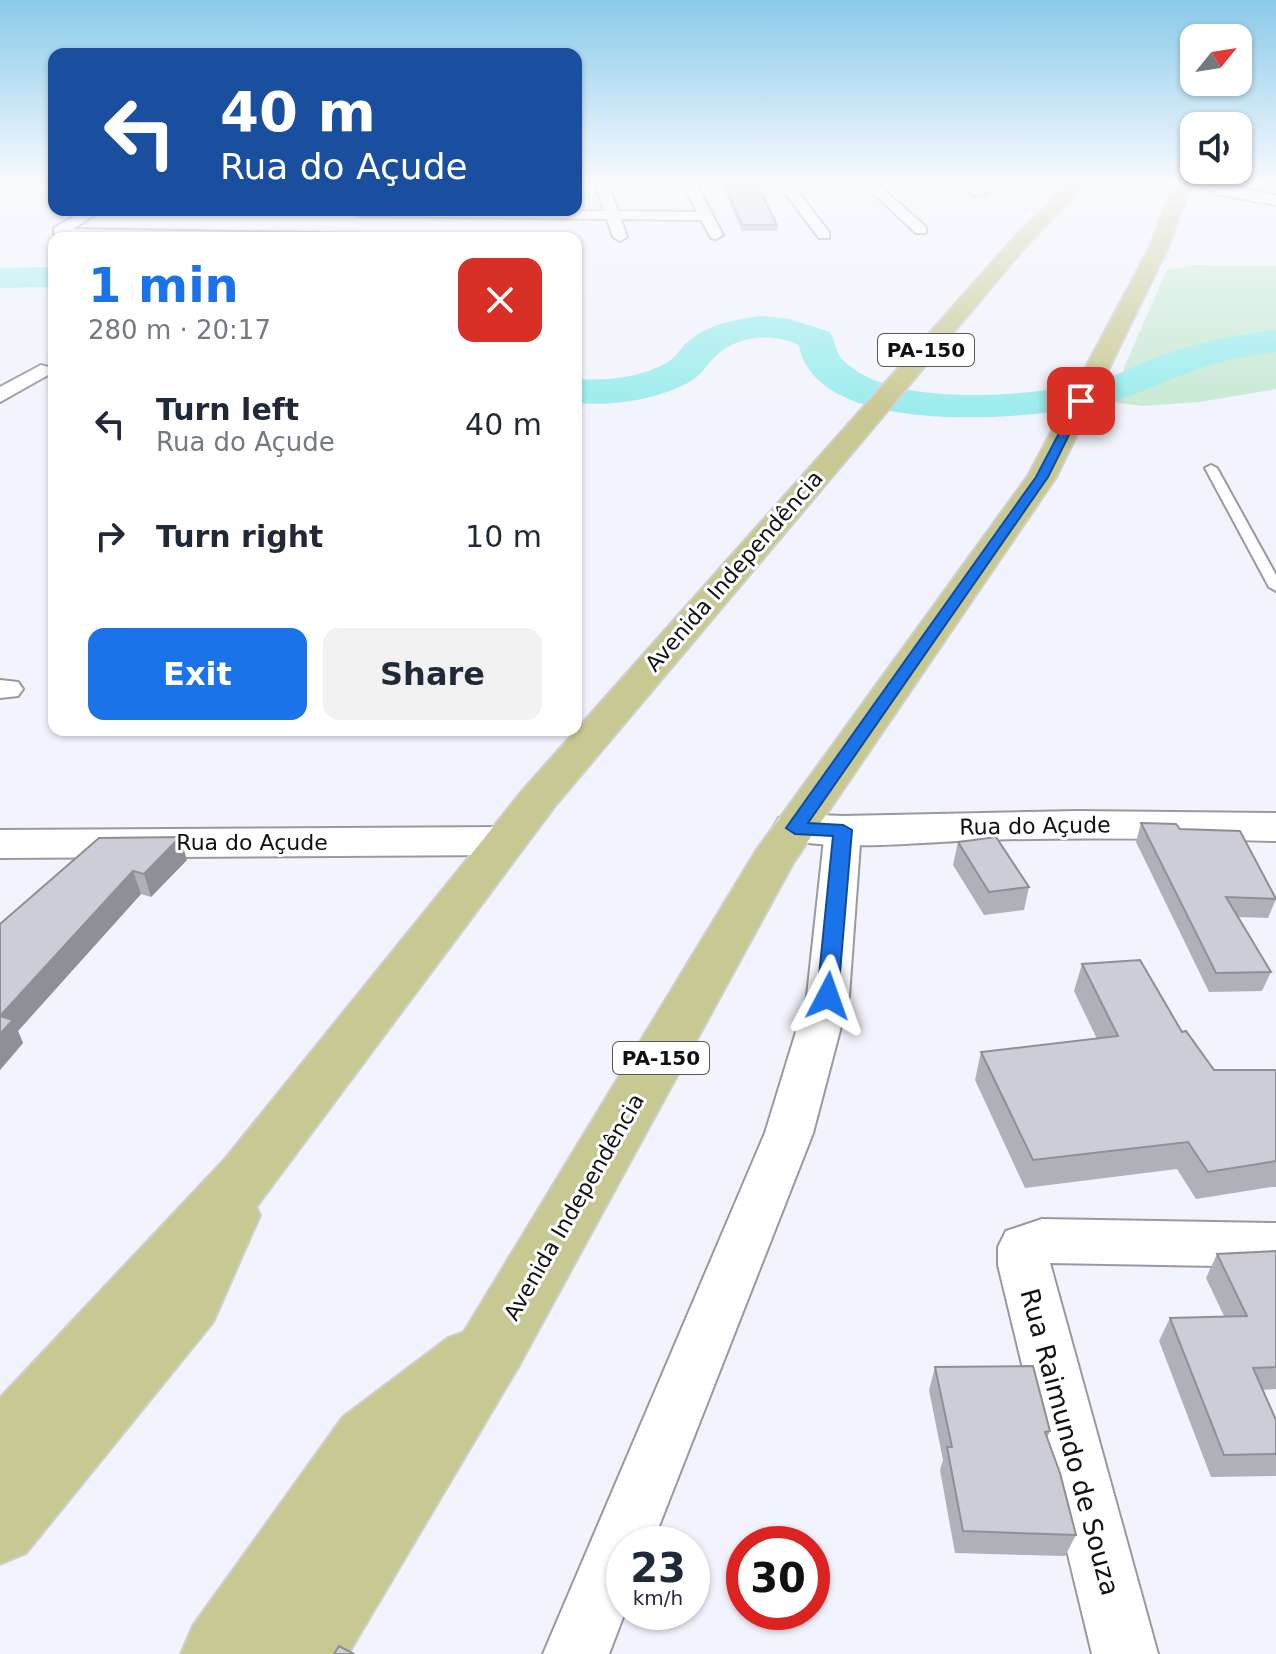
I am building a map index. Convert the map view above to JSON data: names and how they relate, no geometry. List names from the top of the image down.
{
  "streets": {
    "main road": ["PA-150", "Avenida Independência"],
    "street": ["Rua do Açude", "Rua Raimundo de Souza"]
  },
  "crossings": [
    ["Avenida Independência", "Rua do Açude"]
  ],
  "north": "top right",
  "page": {
    "turn": ["40 m", "Rua do Açude"],
    "heading": ["1 min", "280 m · 20:17"],
    "list": [
      {
        "name": "Turn left",
        "note": "Rua do Açude",
        "value": "40 m"
      },
      {
        "name": "Turn right",
        "value": "10 m"
      }
    ],
    "buttons": ["Exit", "Share"],
    "speed": "23 km/h",
    "limit": "30"
  }
}
